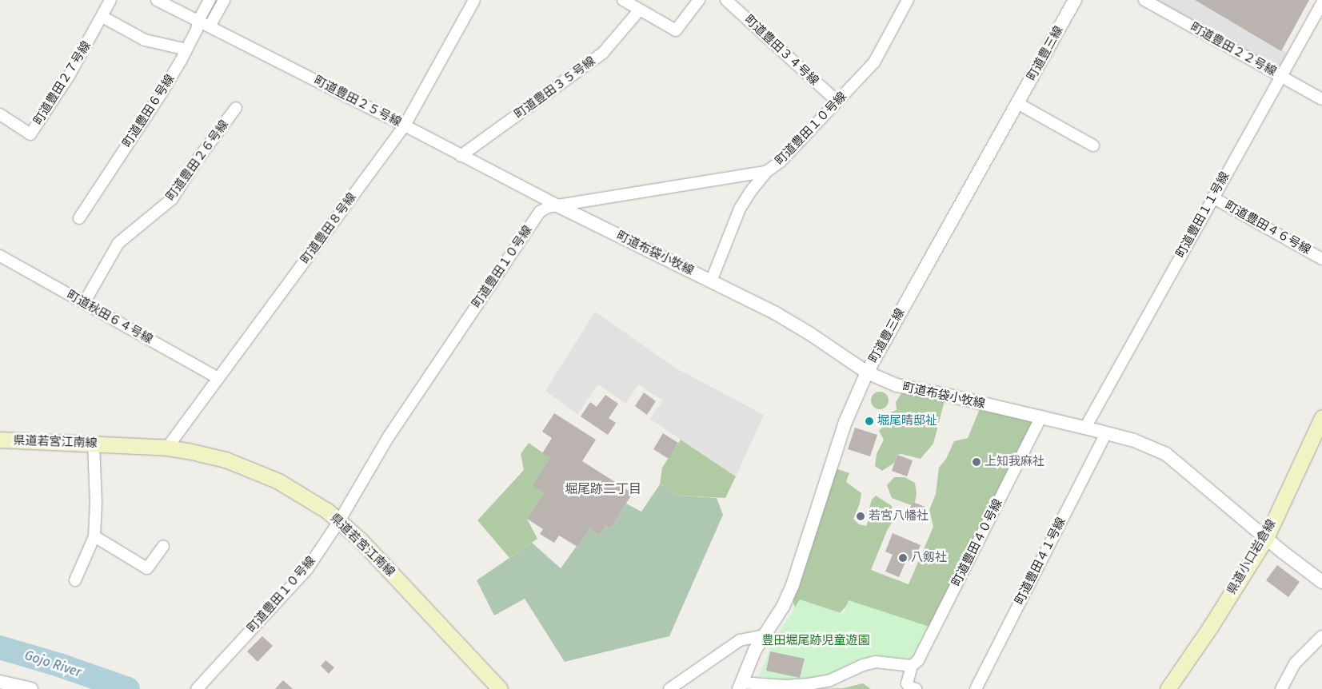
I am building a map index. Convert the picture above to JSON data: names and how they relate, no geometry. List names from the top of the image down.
{
  "streets": {
    "main road": ["県道若宮江南線", "県道小口岩倉線"],
    "street": [
      "町道豊田２２号線",
      "町道豊田３４号線",
      "町道豊三線",
      "町道豊田２７号線",
      "町道豊田３５号線",
      "町道豊田２５号線",
      "町道豊田６号線",
      "町道豊田１０号線",
      "町道豊田２６号線",
      "町道豊田１１号線",
      "町道豊田４６号線",
      "町道豊田８号線",
      "町道布袋小牧線",
      "町道秋田６４号線",
      "町道豊田４０号線",
      "町道豊田４１号線"
    ]
  },
  "crossings": [
    ["町道豊田２２号線", "町道豊田１１号線"],
    ["町道豊田３４号線", "町道豊田１０号線"],
    ["町道豊三線", "町道布袋小牧線"],
    ["町道豊田３５号線", "町道豊田２５号線"],
    ["町道豊田２５号線", "町道豊田６号線"],
    ["町道豊田２５号線", "町道豊田１０号線"],
    ["町道豊田２５号線", "町道豊田８号線"],
    ["町道豊田２５号線", "町道布袋小牧線"],
    ["町道豊田１０号線", "町道布袋小牧線"],
    ["町道豊田１０号線", "県道若宮江南線"],
    ["町道豊田２６号線", "町道秋田６４号線"],
    ["町道豊田１１号線", "町道豊田４６号線"],
    ["町道豊田１１号線", "町道布袋小牧線"],
    ["町道豊田８号線", "町道秋田６４号線"],
    ["町道豊田８号線", "県道若宮江南線"],
    ["町道布袋小牧線", "町道豊田４０号線"],
    ["町道布袋小牧線", "県道小口岩倉線"],
    ["町道布袋小牧線", "町道豊田４１号線"]
  ],
  "districts": ["堀尾跡二丁目"],
  "water": ["Gojo River"],
  "parks": ["豊田堀尾跡児童遊園"],
  "places": [
    "堀尾晴邸祉",
    "上知我麻社",
    "若宮八幡社",
    "八剱社"
  ]
}
